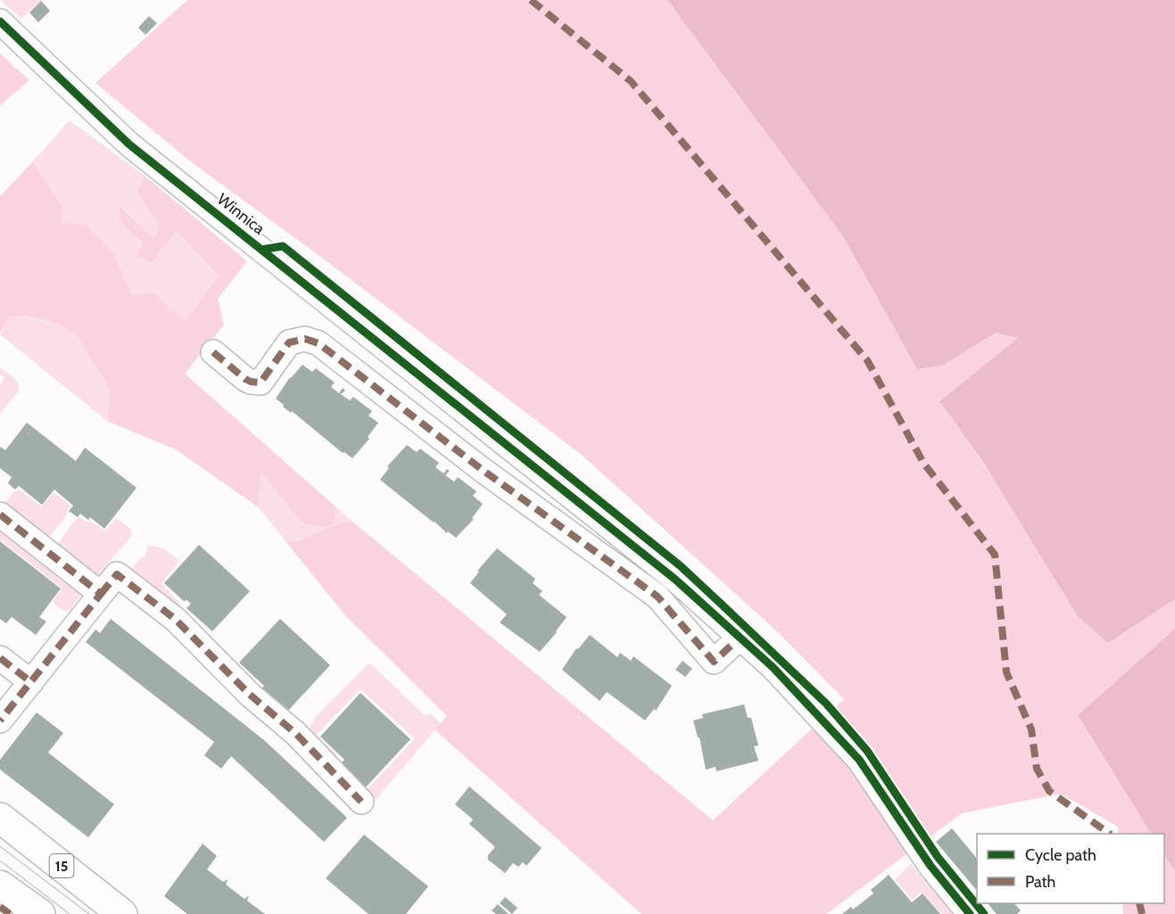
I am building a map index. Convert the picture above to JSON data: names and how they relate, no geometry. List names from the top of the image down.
{
  "streets": {
    "main road": ["15"],
    "street": ["Winnica"]
  },
  "legend": ["Cycle path", "Path"]
}
